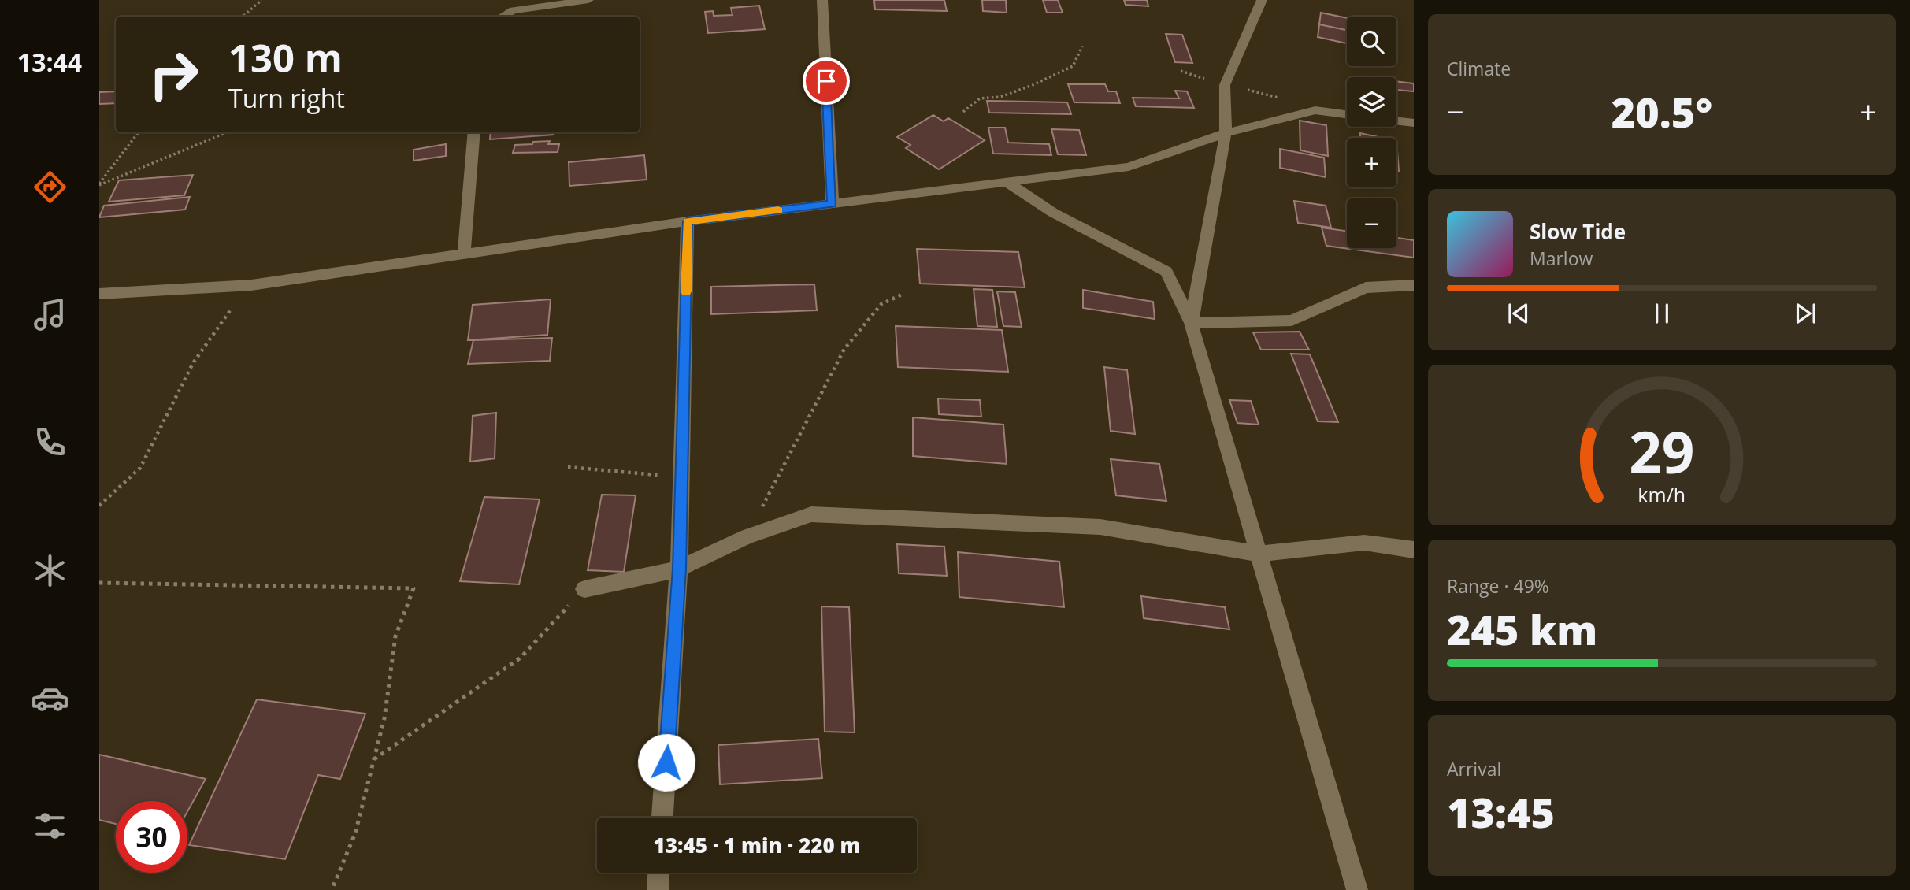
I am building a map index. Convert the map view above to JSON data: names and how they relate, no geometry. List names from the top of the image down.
{
  "page": {
    "tabs": "13:44",
    "tile": [
      "Climate",
      ["Range · 49%", "245 km"],
      ["Arrival", "13:45"]
    ],
    "map_buttons": ["+", "−"],
    "turn": ["130 m", "Turn right"],
    "heat": ["−", "20.5°", "+"],
    "song": ["Slow Tide", "Marlow"],
    "limit": "30",
    "trip": "13:45 · 1 min · 220 m",
    "gauge": ["29", "km/h"]
  }
}
